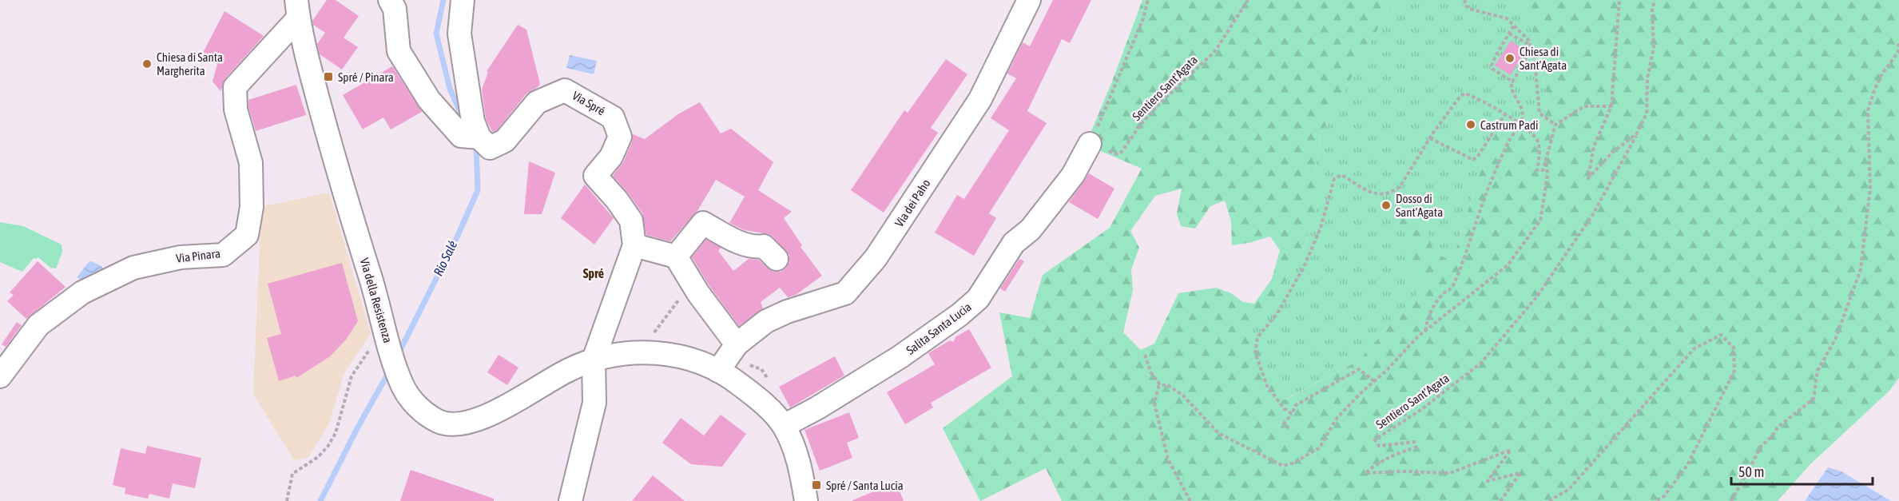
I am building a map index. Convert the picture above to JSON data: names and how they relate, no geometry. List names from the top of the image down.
{
  "streets": {
    "street": [
      "Via Spré",
      "Via dei Paho",
      "Via Pinara",
      "Via della Resistenza",
      "Salita Santa Lucia"
    ],
    "path": ["Sentiero Sant'Agata"]
  },
  "crossings": [
    ["Sentiero Sant'Agata", "Salita Santa Lucia"],
    ["Via Pinara", "Via della Resistenza"],
    ["Via della Resistenza", "Salita Santa Lucia"]
  ],
  "districts": ["Spré"],
  "water": ["Rio Salé"],
  "places": {
    "other": [
      "Chiesa di Sant'Agata",
      "Chiesa di Santa Margherita",
      "Castrum Padi",
      "Dosso di Sant'Agata"
    ],
    "transit": ["Spré / Pinara", "Spré / Santa Lucia"]
  },
  "scale_bar": "50 m"
}
